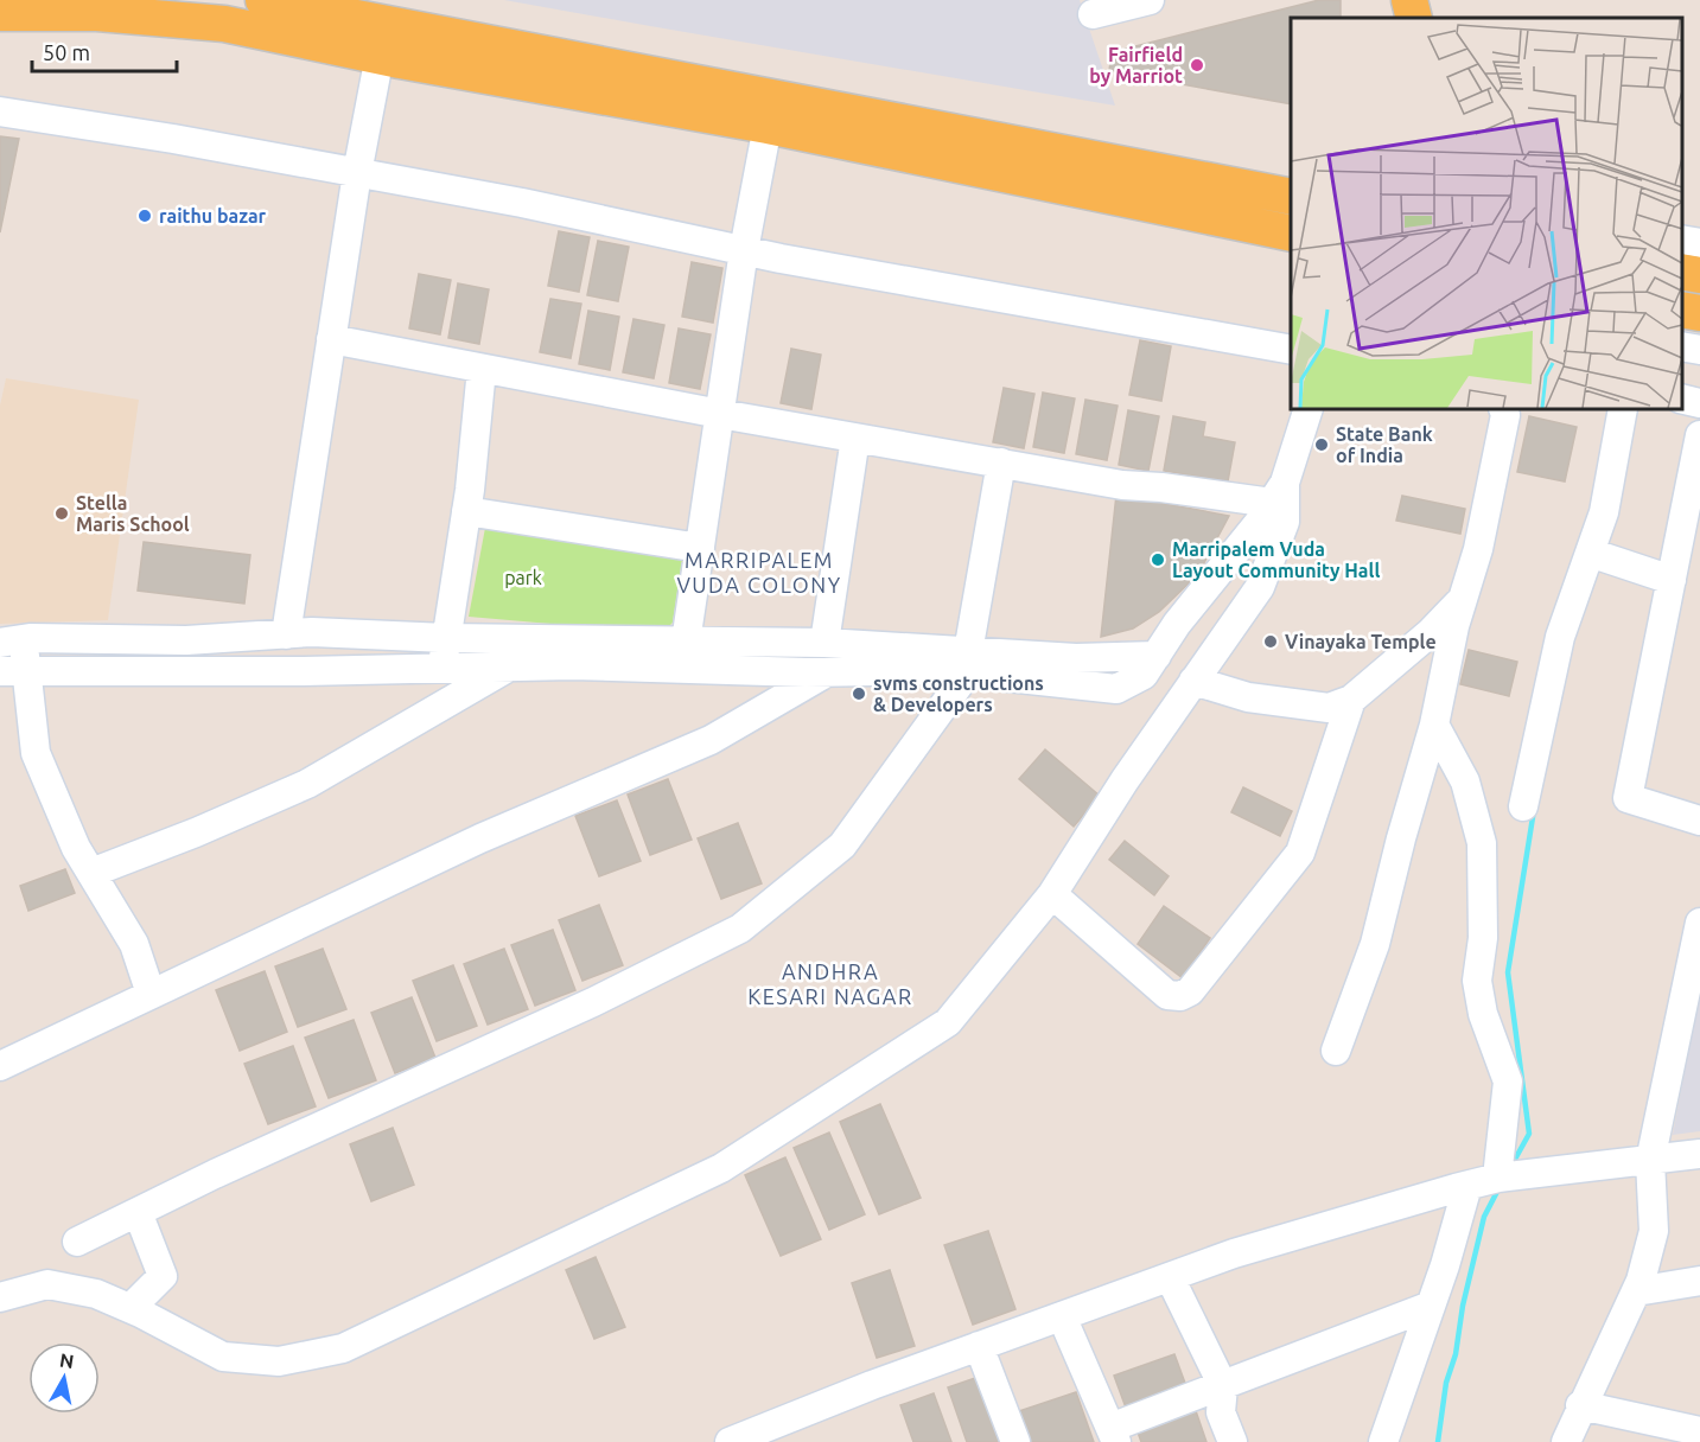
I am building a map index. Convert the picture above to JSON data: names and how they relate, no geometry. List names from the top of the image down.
{
  "districts": ["MARRIPALEM VUDA COLONY", "ANDHRA KESARI NAGAR"],
  "parks": ["park"],
  "places": [
    "Fairfield by Marriot",
    "raithu bazar",
    "State Bank of India",
    "Stella Maris School",
    "Marripalem Vuda Layout Community Hall",
    "Vinayaka Temple",
    "svms constructions & Developers"
  ],
  "scale_bar": "50 m",
  "north": "top"
}
